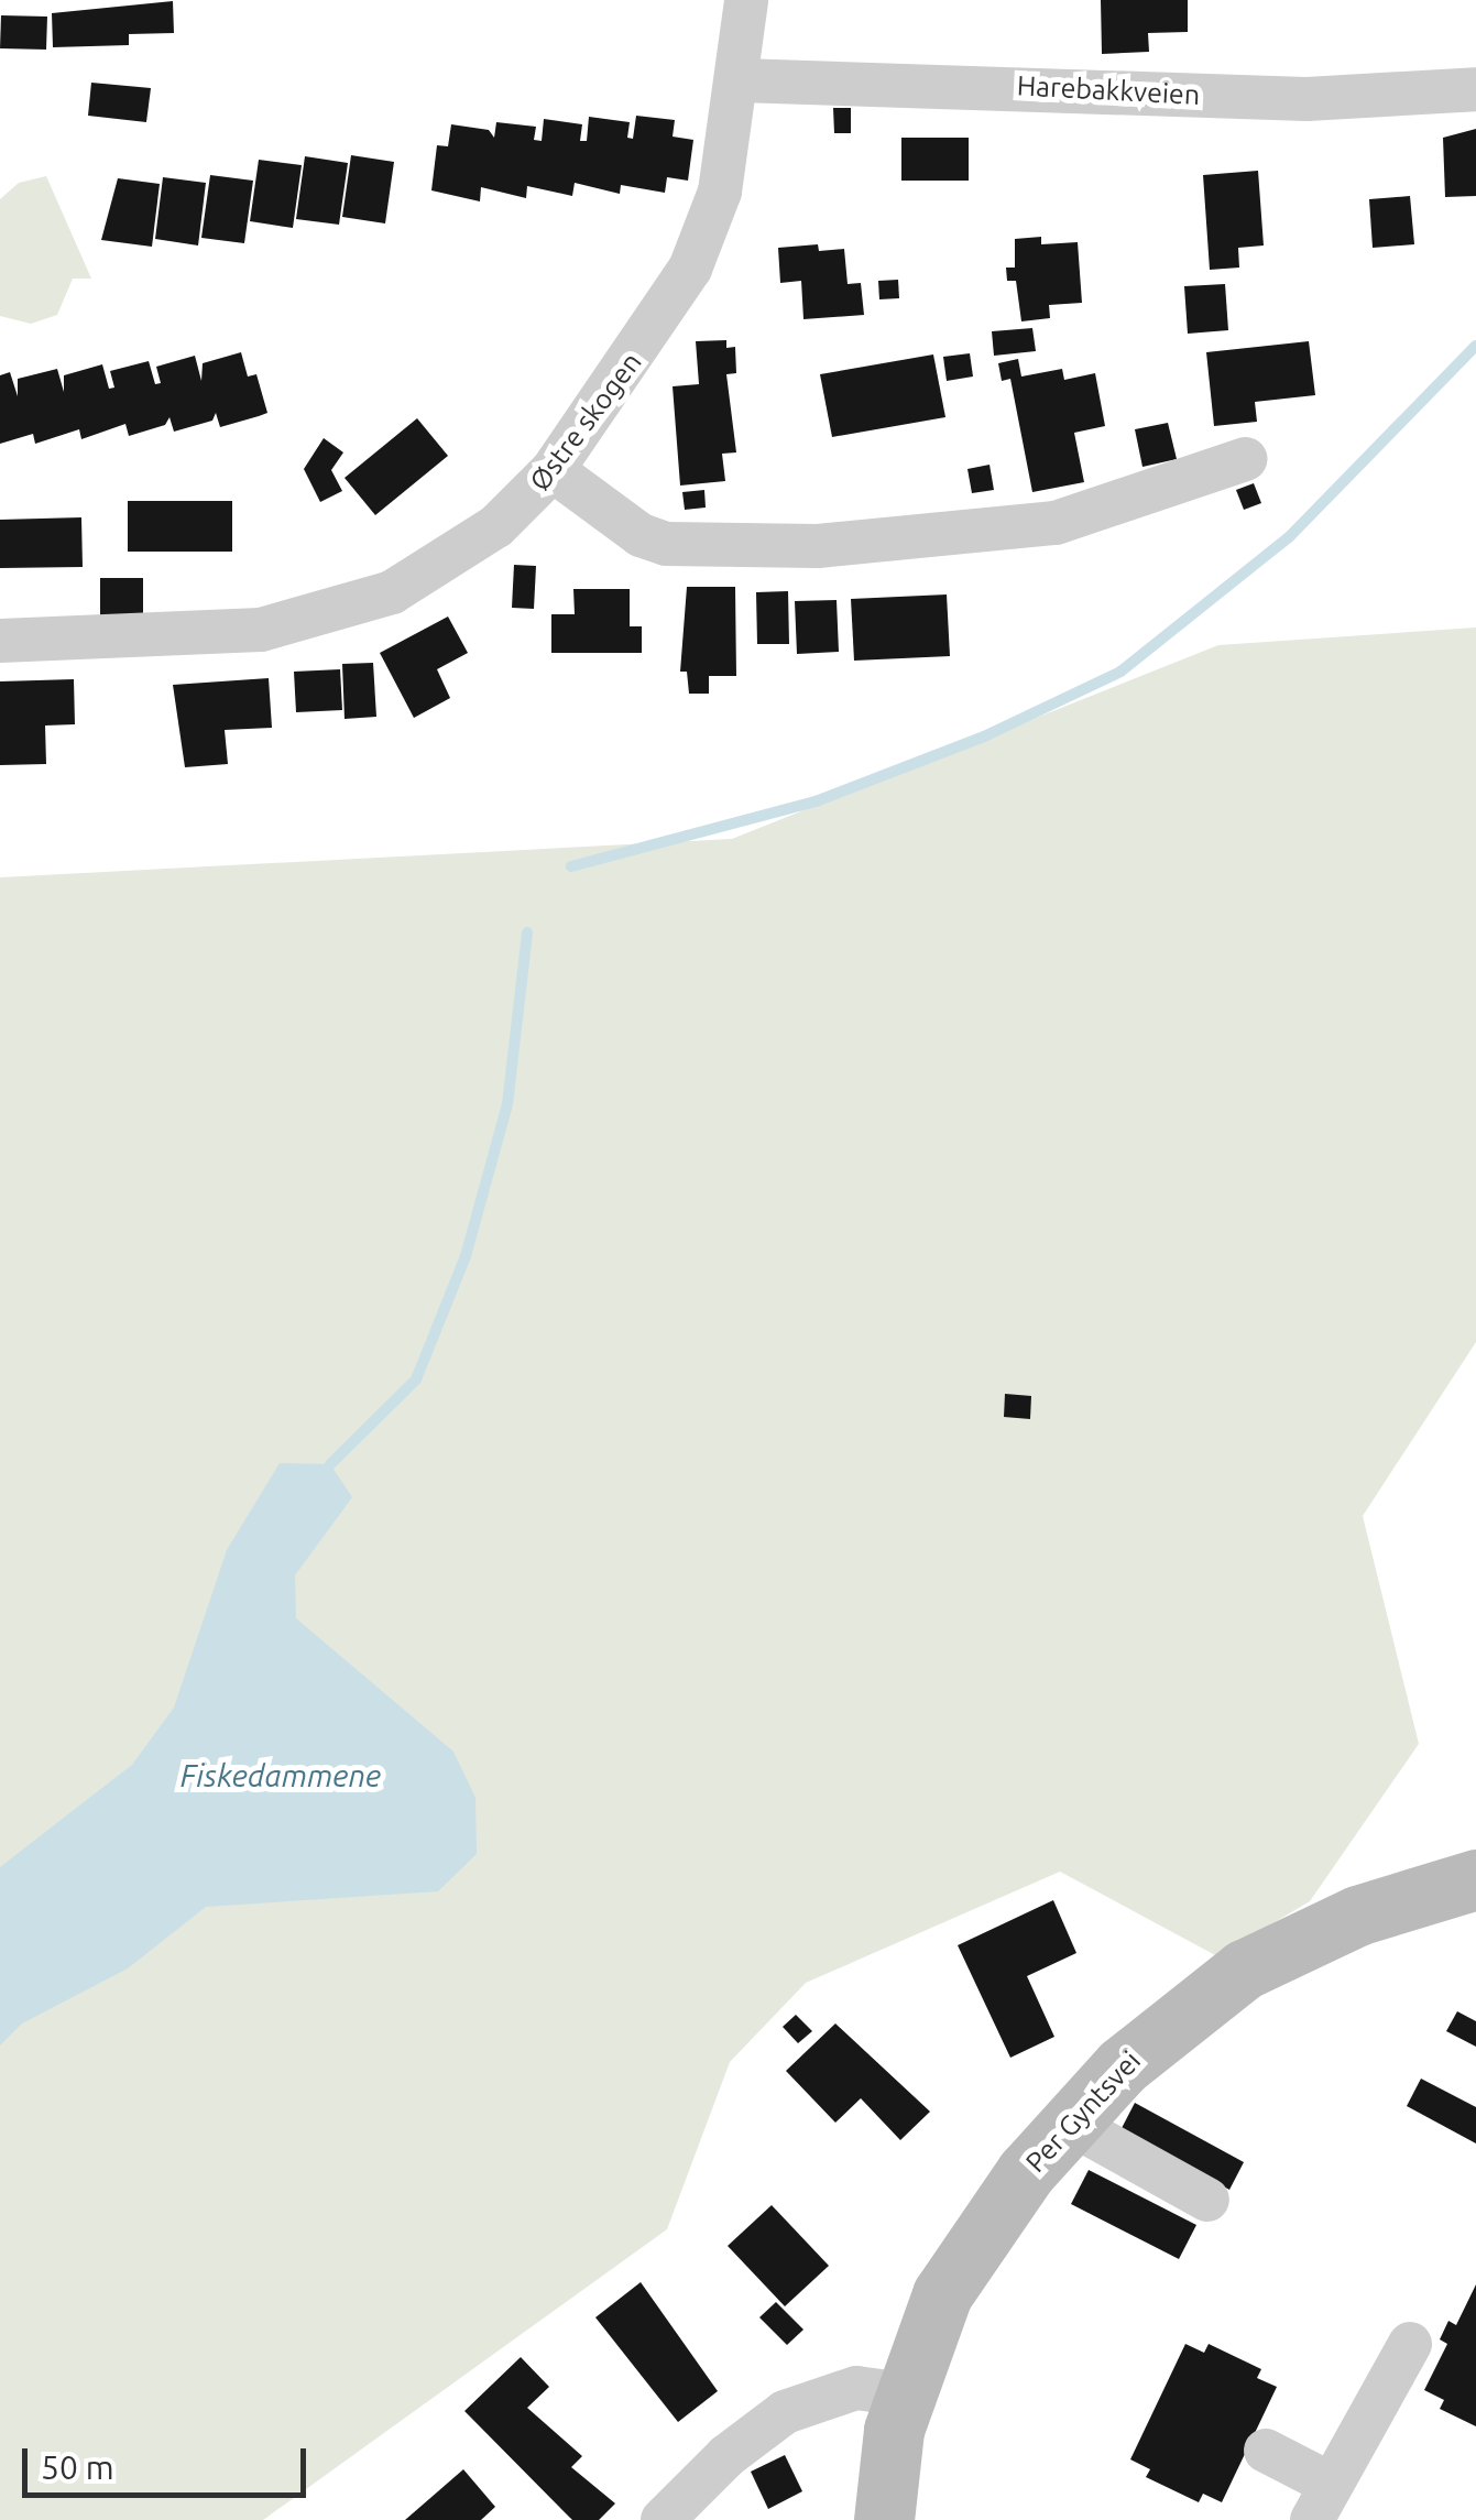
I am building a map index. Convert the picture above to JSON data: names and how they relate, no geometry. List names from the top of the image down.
{
  "streets": {
    "street": ["Harebakkveien", "Østre skogen", "Per Gyntsvei"]
  },
  "crossings": [
    ["Harebakkveien", "Østre skogen"]
  ],
  "water": ["Fiskedammene"],
  "scale_bar": "50 m"
}
